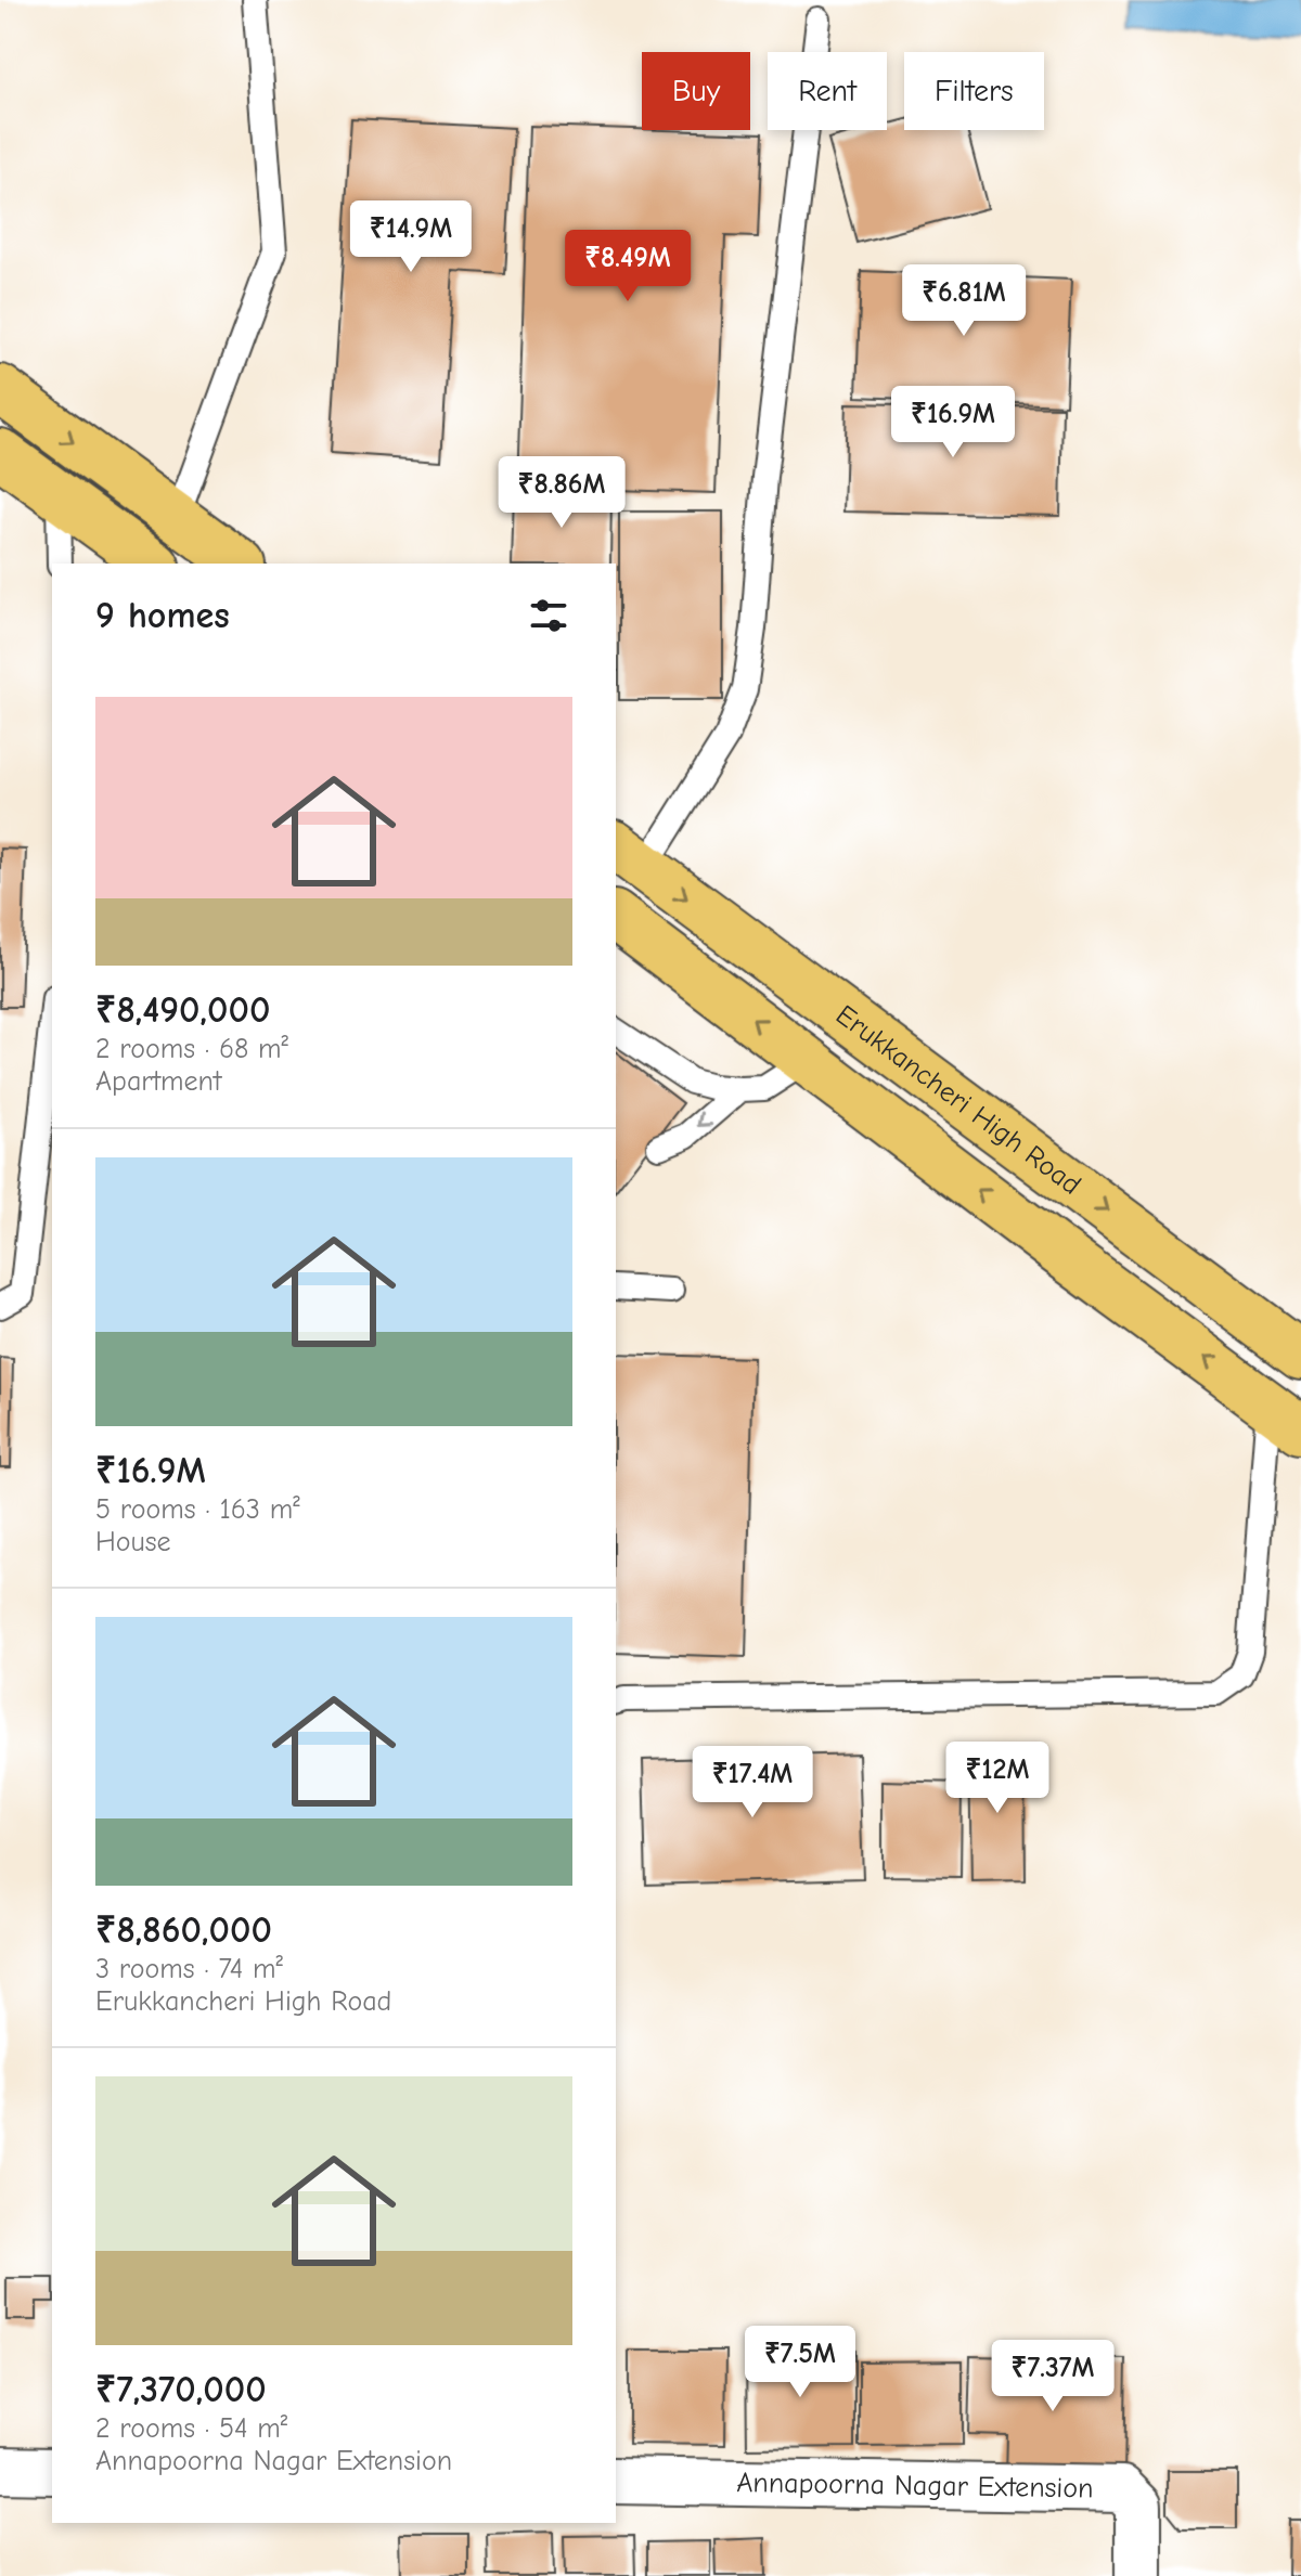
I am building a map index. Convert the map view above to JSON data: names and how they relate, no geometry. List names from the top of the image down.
{
  "streets": {
    "main road": ["Erukkancheri High Road"],
    "street": ["Annapoorna Nagar Extension"]
  },
  "page": {
    "chip": ["Buy", "Rent", "Filters"],
    "price": [
      "₹14.9M",
      "₹8.49M",
      "₹6.81M",
      "₹16.9M",
      "₹8.86M",
      "₹12M",
      "₹17.4M",
      "₹7.5M",
      "₹7.37M"
    ],
    "heading": "9 homes",
    "list": [
      {
        "name": "₹8,490,000",
        "note": "2 rooms · 68 m² · Apartment"
      },
      {
        "name": "₹16.9M",
        "note": "5 rooms · 163 m² · House"
      },
      {
        "name": "₹8,860,000",
        "note": "3 rooms · 74 m² · Erukkancheri High Road"
      },
      {
        "name": "₹7,370,000",
        "note": "2 rooms · 54 m² · Annapoorna Nagar Extension"
      }
    ]
  }
}
